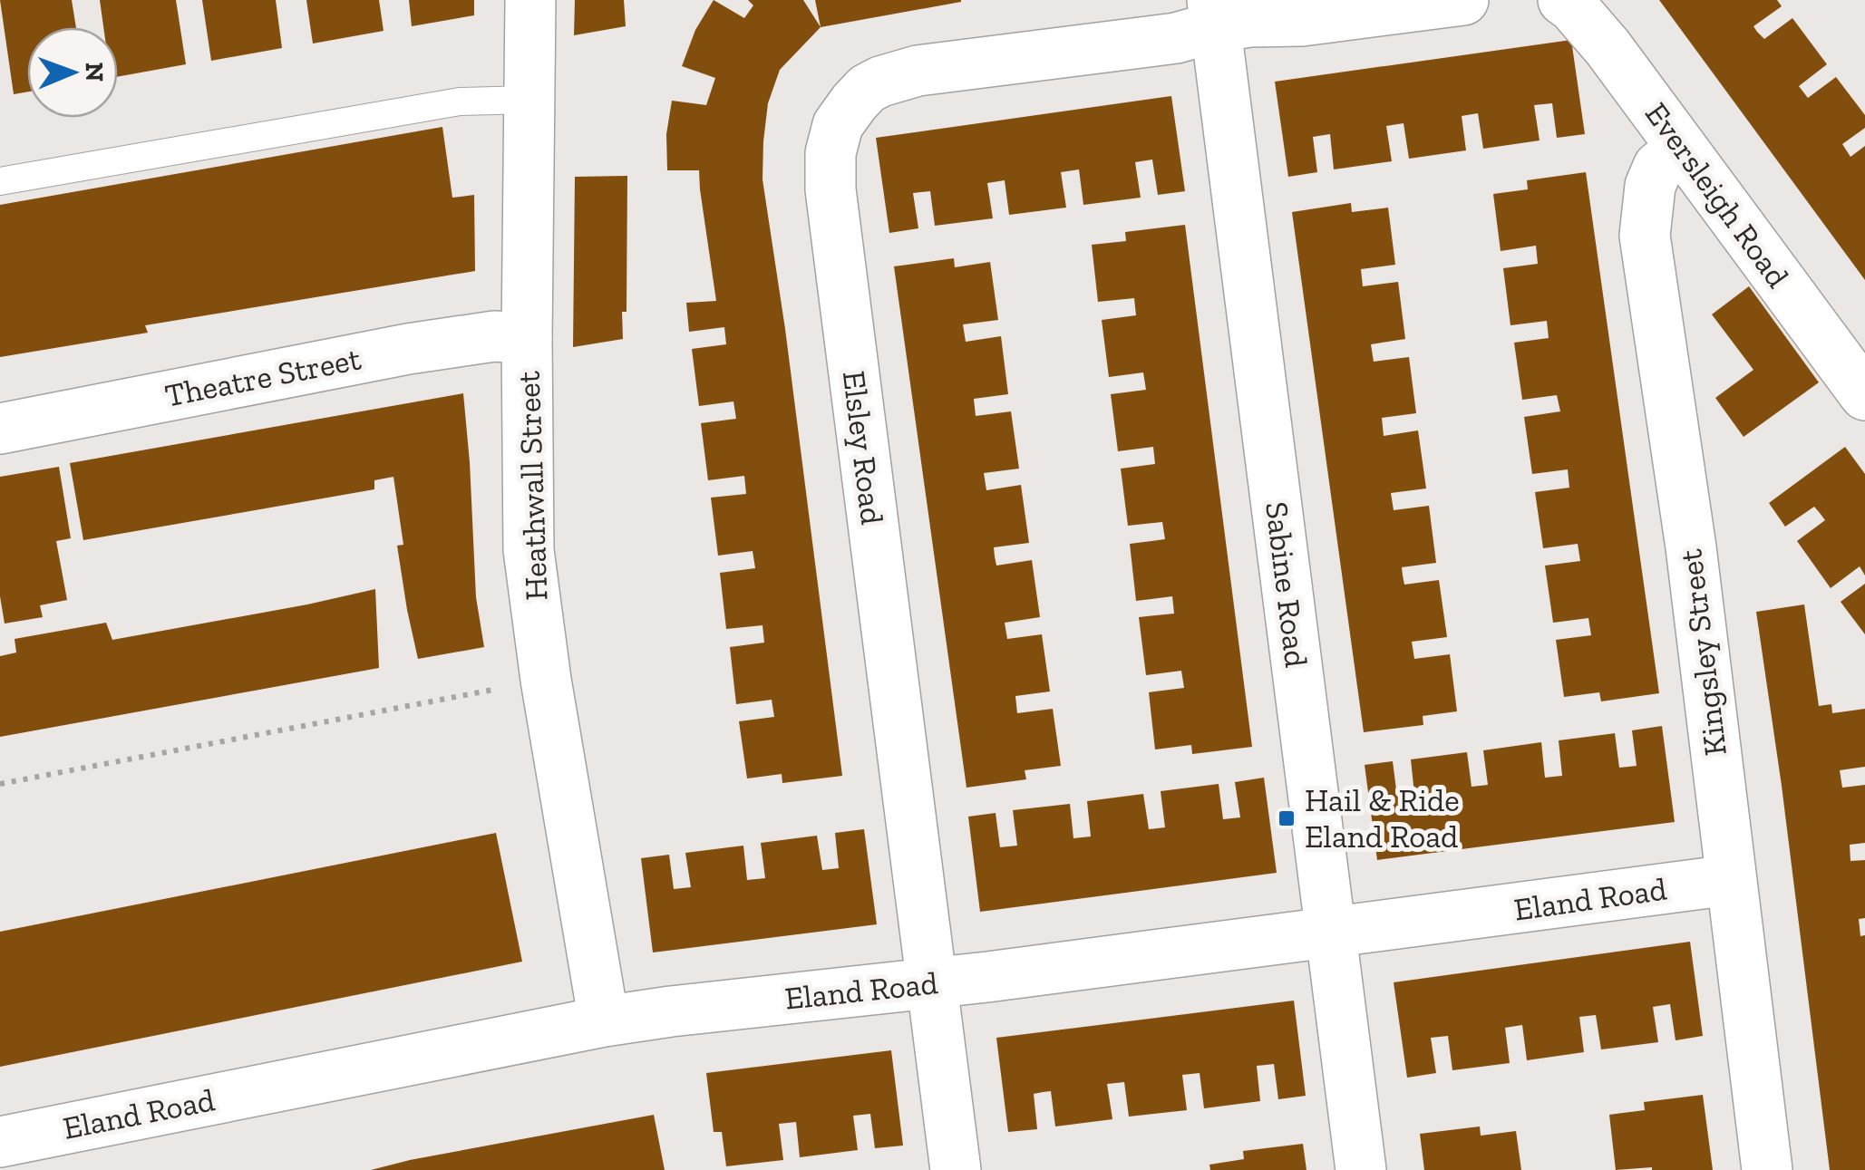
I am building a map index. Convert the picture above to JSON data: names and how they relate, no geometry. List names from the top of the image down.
{
  "streets": {
    "street": [
      "Eversleigh Road",
      "Theatre Street",
      "Elsley Road",
      "Heathwall Street",
      "Sabine Road",
      "Kingsley Street",
      "Eland Road"
    ]
  },
  "crossings": [
    ["Eversleigh Road", "Kingsley Street"],
    ["Theatre Street", "Heathwall Street"],
    ["Elsley Road", "Sabine Road"],
    ["Elsley Road", "Eland Road"],
    ["Heathwall Street", "Eland Road"],
    ["Sabine Road", "Eland Road"],
    ["Kingsley Street", "Eland Road"]
  ],
  "places": {
    "transit": ["Hail & Ride Eland Road"]
  },
  "north": "right"
}
